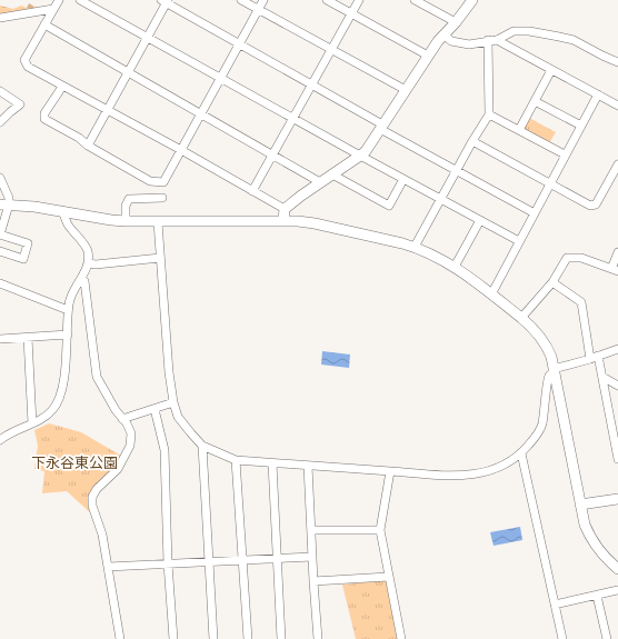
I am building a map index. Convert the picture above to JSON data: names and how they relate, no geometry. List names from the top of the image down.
{
  "parks": ["下永谷東公園"]
}
